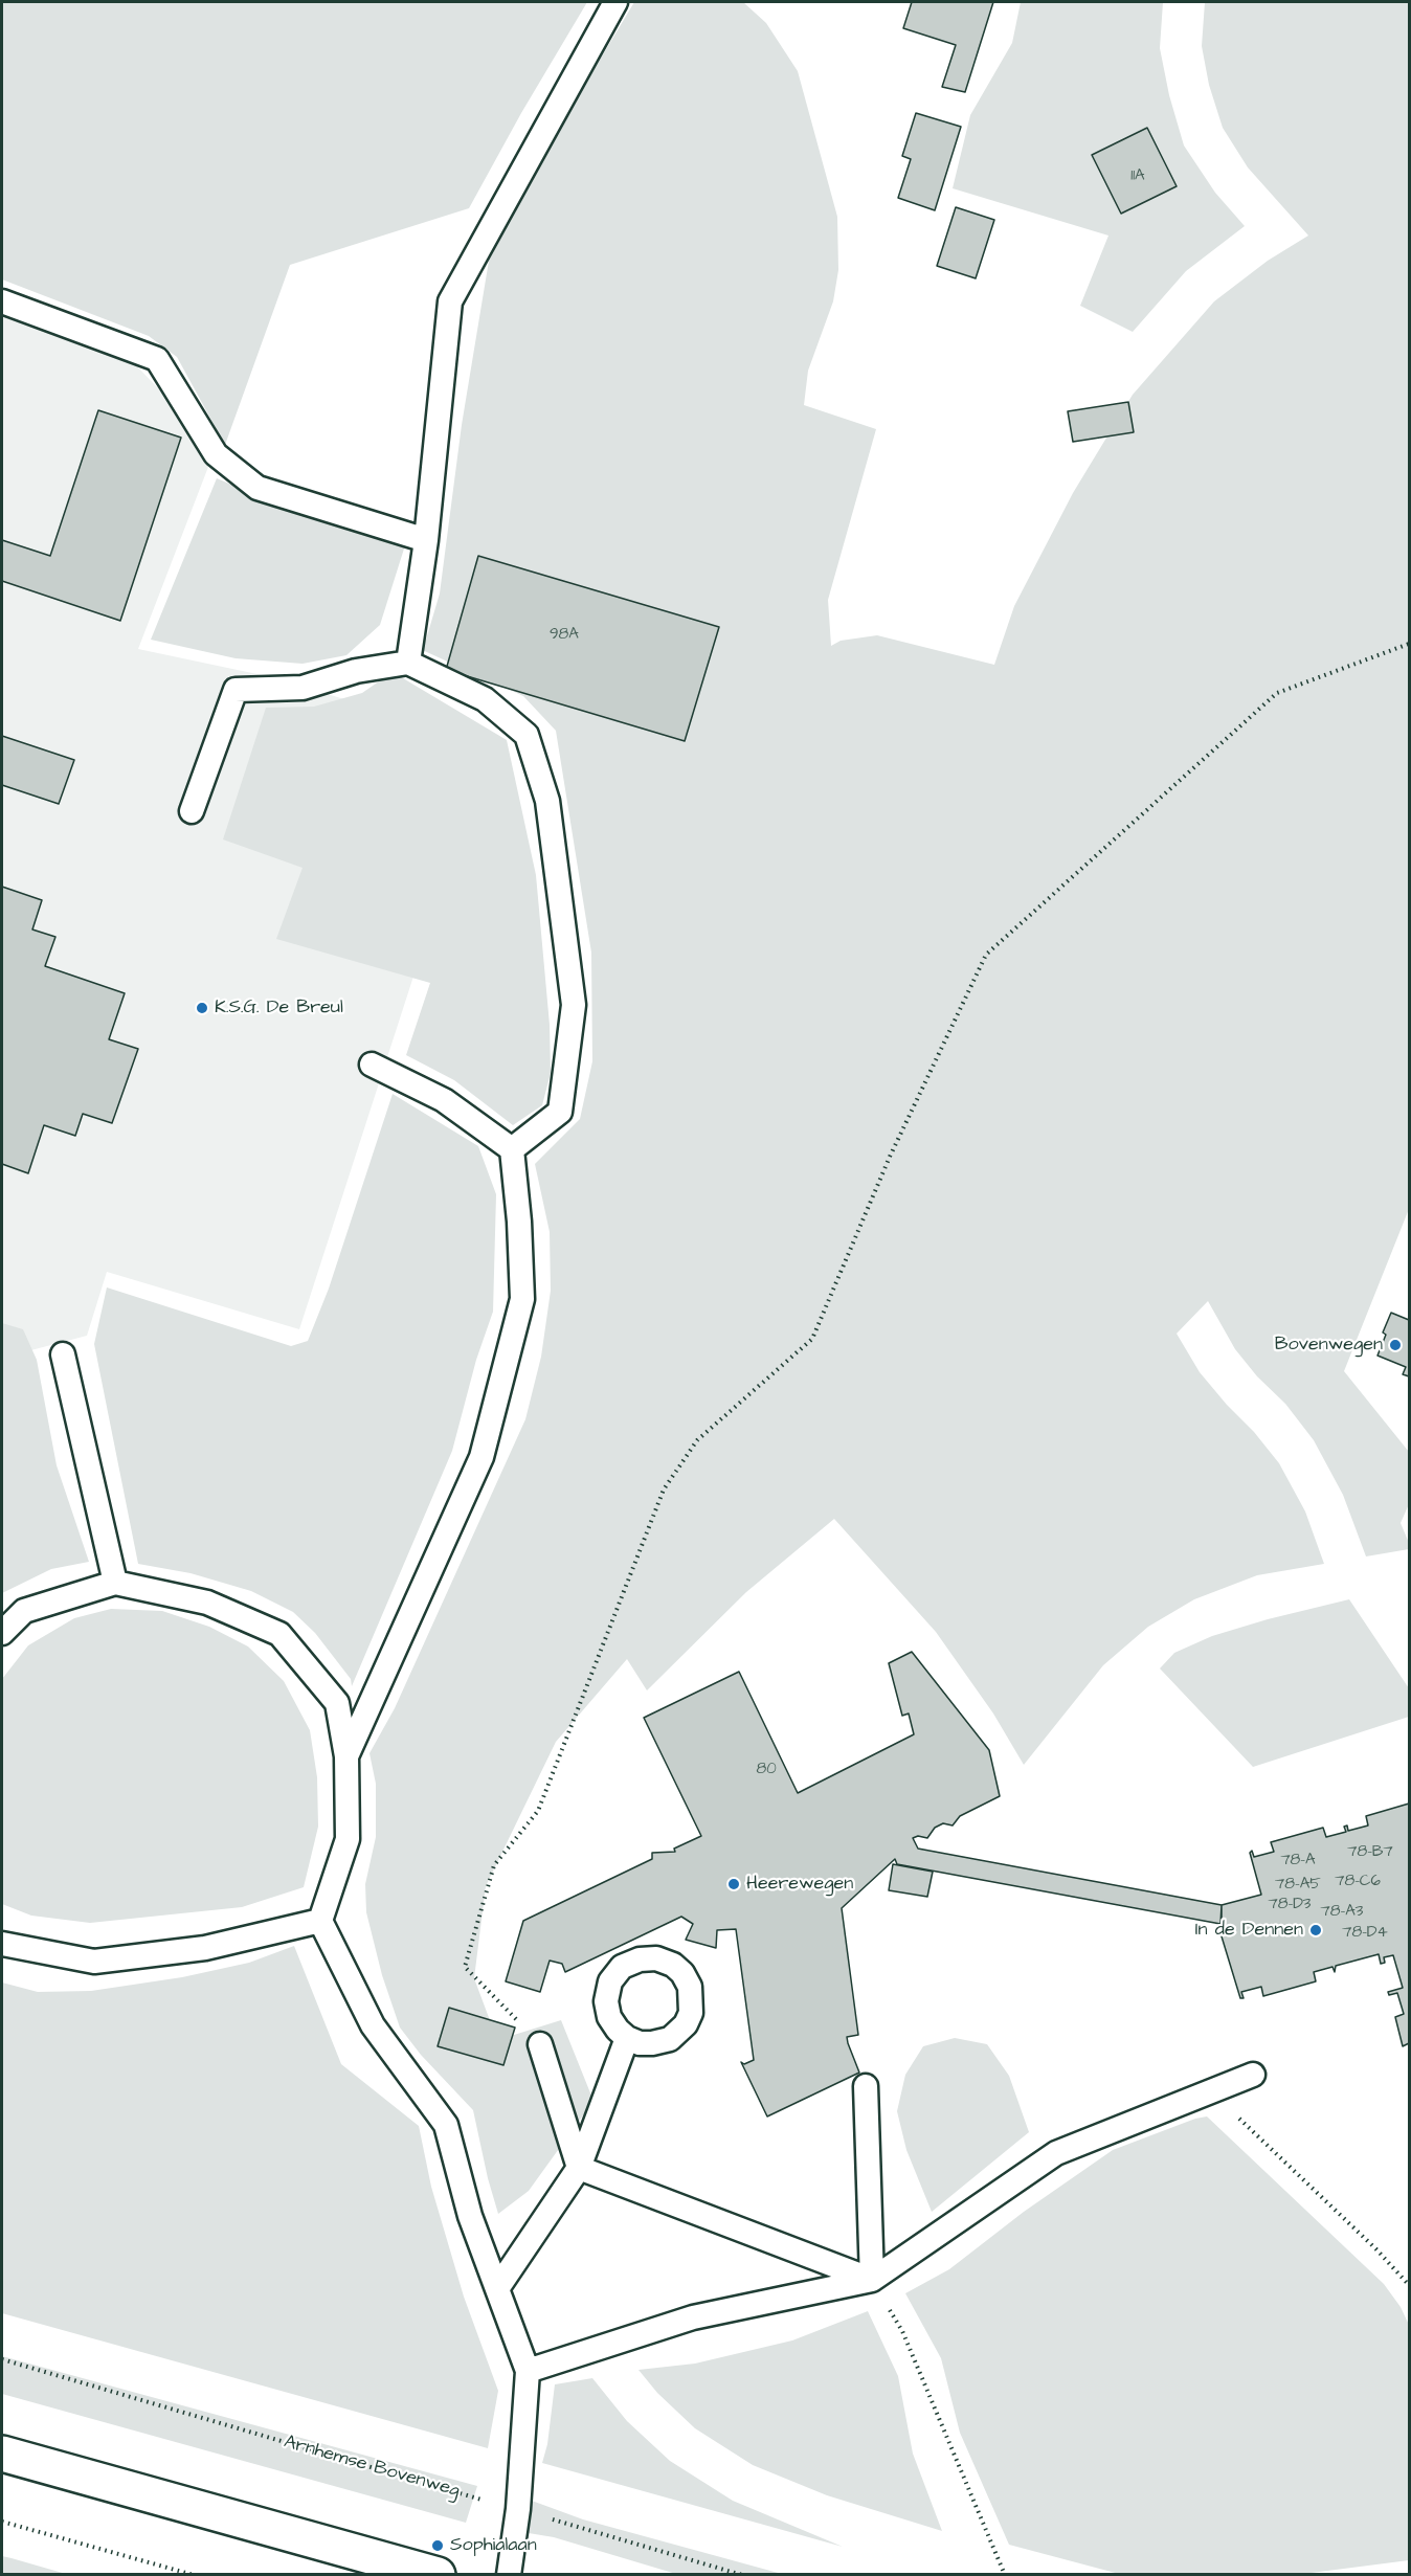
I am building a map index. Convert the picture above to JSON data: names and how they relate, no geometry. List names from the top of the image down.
{
  "streets": {
    "path": ["Arnhemse Bovenweg"]
  },
  "places": [
    "K.S.G. De Breul",
    "Bovenwegen",
    "Heerewegen",
    "In de Dennen",
    "Sophialaan"
  ],
  "house_numbers": [
    "11A",
    "98A",
    "80",
    "78-B7",
    "78-A",
    "78-C6",
    "78-A5",
    "78-D3",
    "78-A3",
    "78-D4"
  ]
}
